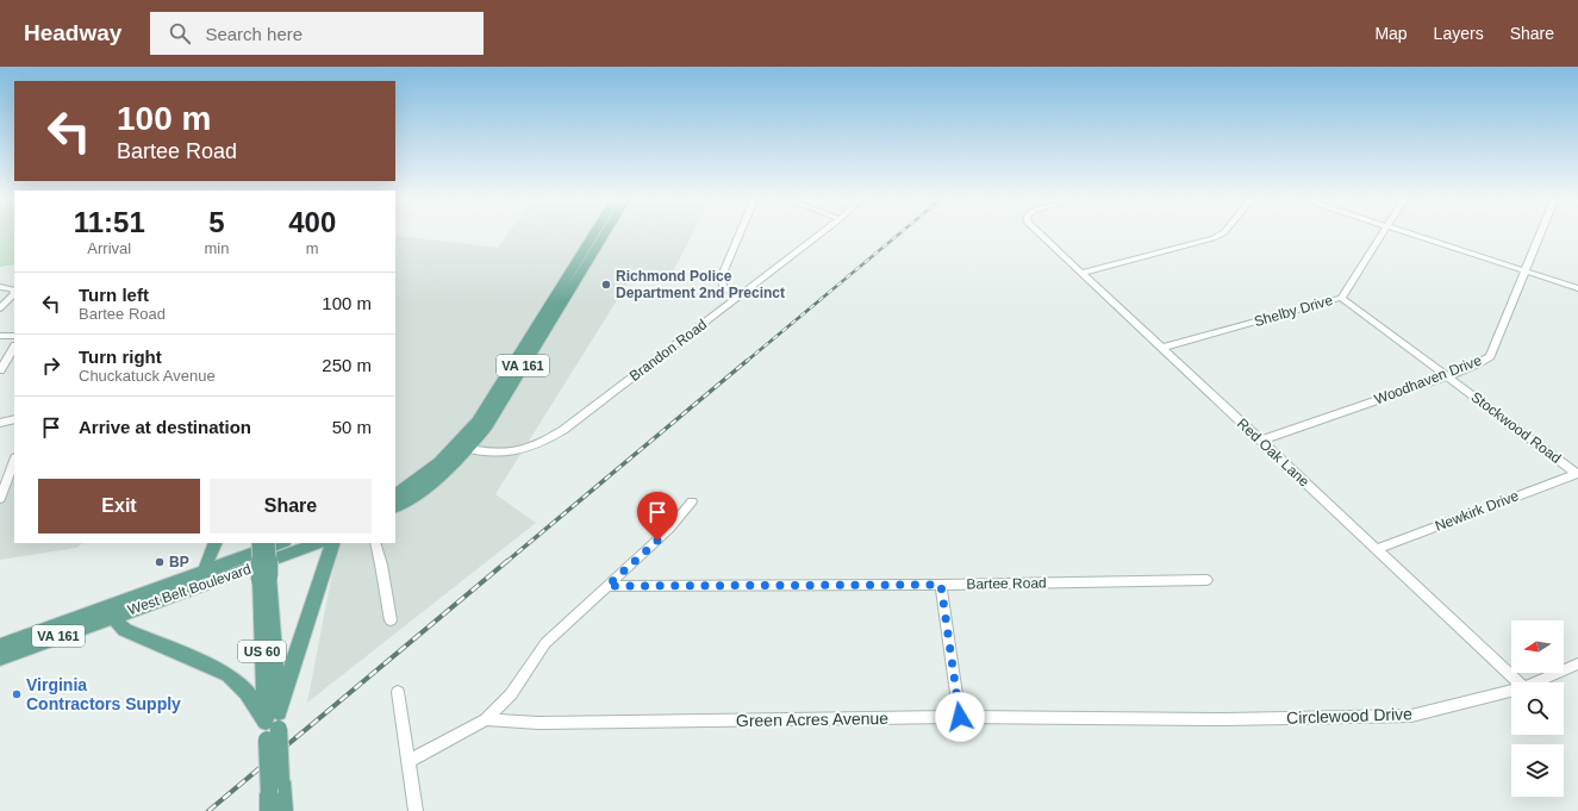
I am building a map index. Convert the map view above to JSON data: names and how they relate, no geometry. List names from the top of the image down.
{
  "streets": {
    "main road": ["VA 161", "West Belt Boulevard", "US 60"],
    "street": [
      "Shelby Drive",
      "Brandon Road",
      "Woodhaven Drive",
      "Stockwood Road",
      "Red Oak Lane",
      "Newkirk Drive",
      "Bartee Road",
      "Circlewood Drive",
      "Green Acres Avenue"
    ]
  },
  "crossings": [
    ["Shelby Drive", "Stockwood Road"],
    ["Shelby Drive", "Red Oak Lane"],
    ["Brandon Road", "VA 161"],
    ["VA 161", "West Belt Boulevard"],
    ["VA 161", "US 60"],
    ["Woodhaven Drive", "Stockwood Road"],
    ["Woodhaven Drive", "Red Oak Lane"],
    ["Stockwood Road", "Newkirk Drive"],
    ["Red Oak Lane", "Newkirk Drive"],
    ["West Belt Boulevard", "US 60"],
    ["Circlewood Drive", "Green Acres Avenue"]
  ],
  "places": ["Richmond Police Department 2nd Precinct", "BP", "Virginia Contractors Supply"],
  "north": "left",
  "page": {
    "header": "Headway",
    "search": "Search here",
    "nav": ["Map", "Layers", "Share"],
    "turn": ["100 m", "Bartee Road"],
    "eta": [
      "11:51",
      "Arrival",
      "5",
      "min",
      "400",
      "m"
    ],
    "list": [
      {
        "name": "Turn left",
        "note": "Bartee Road",
        "value": "100 m"
      },
      {
        "name": "Turn right",
        "note": "Chuckatuck Avenue",
        "value": "250 m"
      },
      {
        "name": "Arrive at destination",
        "value": "50 m"
      }
    ],
    "buttons": ["Exit", "Share"]
  }
}
